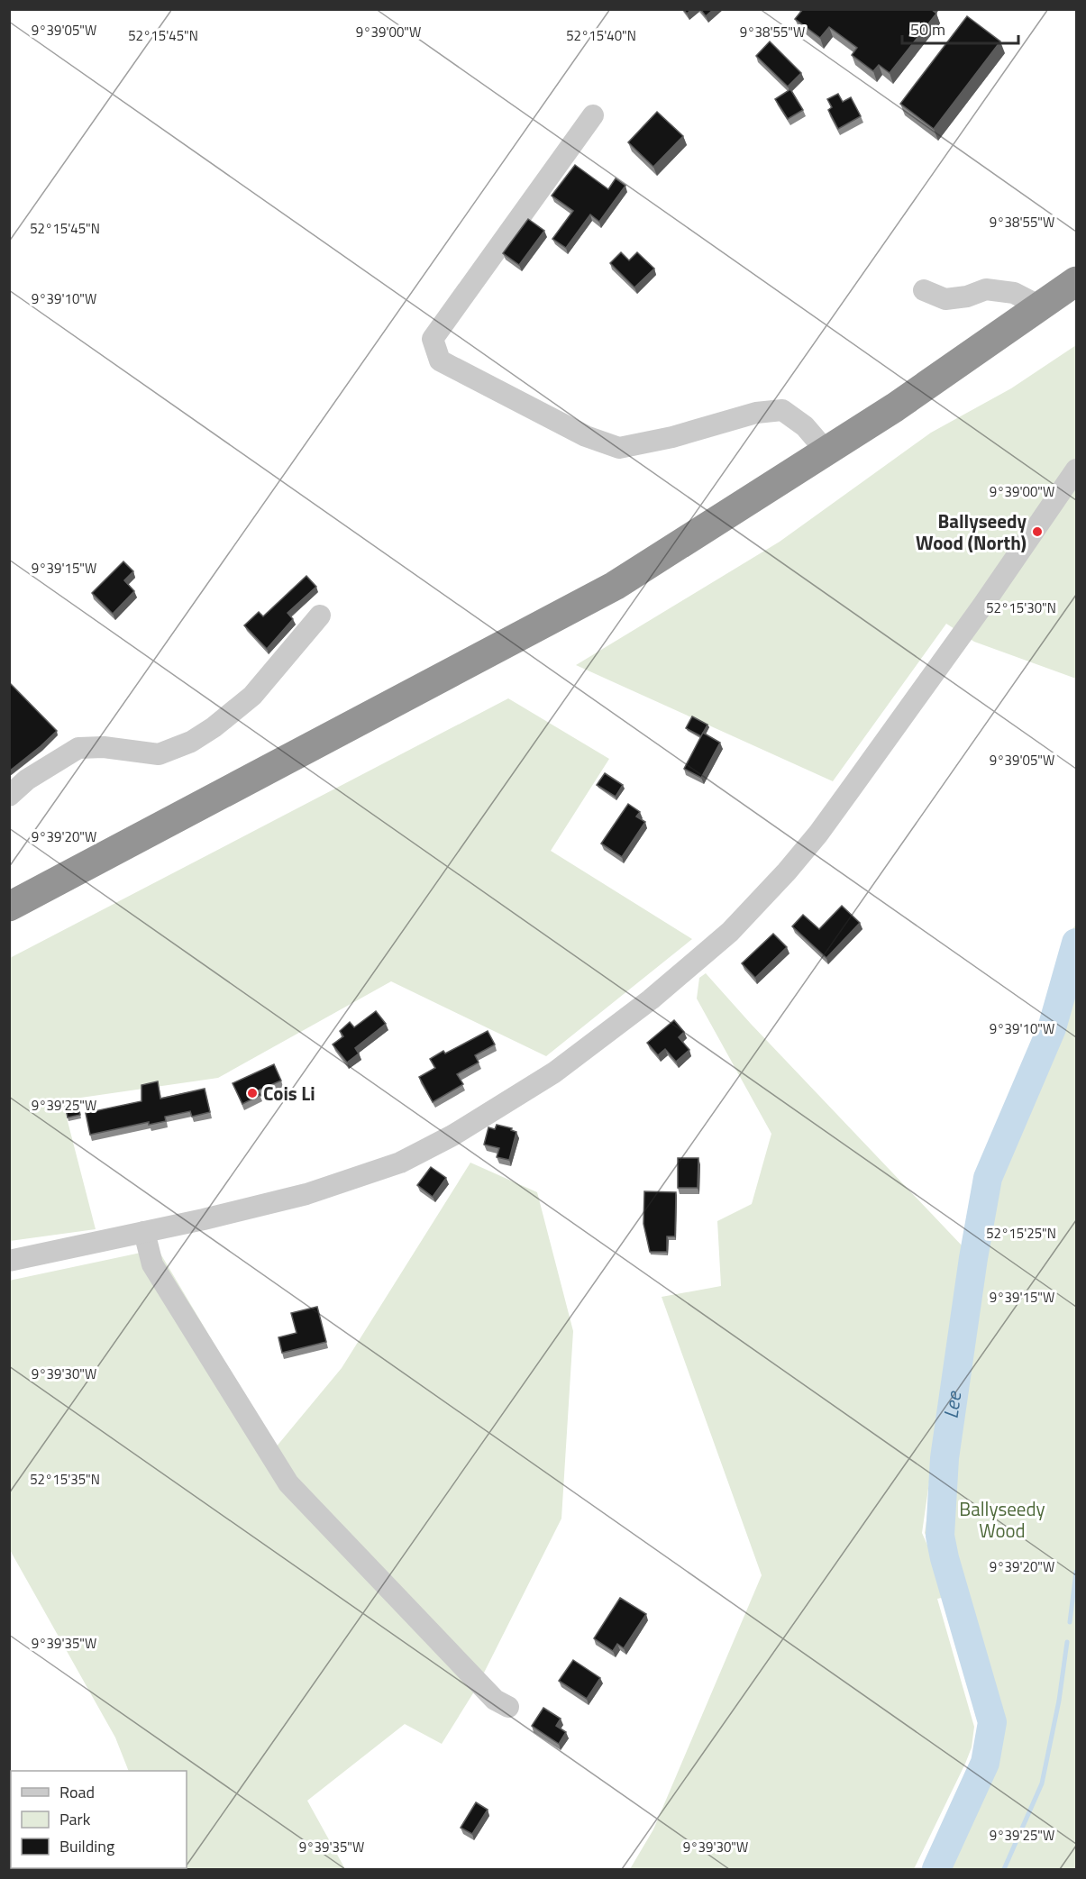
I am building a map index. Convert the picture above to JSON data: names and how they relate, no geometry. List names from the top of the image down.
{
  "water": ["Lee"],
  "parks": ["Ballyseedy Wood"],
  "places": ["Ballyseedy Wood (North)", "Cois Li"],
  "legend": ["Road", "Park", "Building"],
  "scale_bar": "50 m",
  "coordinates": [
    "9°39'05\"W",
    "9°38'55\"W",
    "9°39'00\"W",
    "52°15'45\"N",
    "52°15'40\"N",
    "9°39'10\"W",
    "9°39'15\"W",
    "52°15'30\"N",
    "9°39'20\"W",
    "9°39'25\"W",
    "52°15'25\"N",
    "9°39'30\"W",
    "52°15'35\"N",
    "9°39'35\"W"
  ]
}
